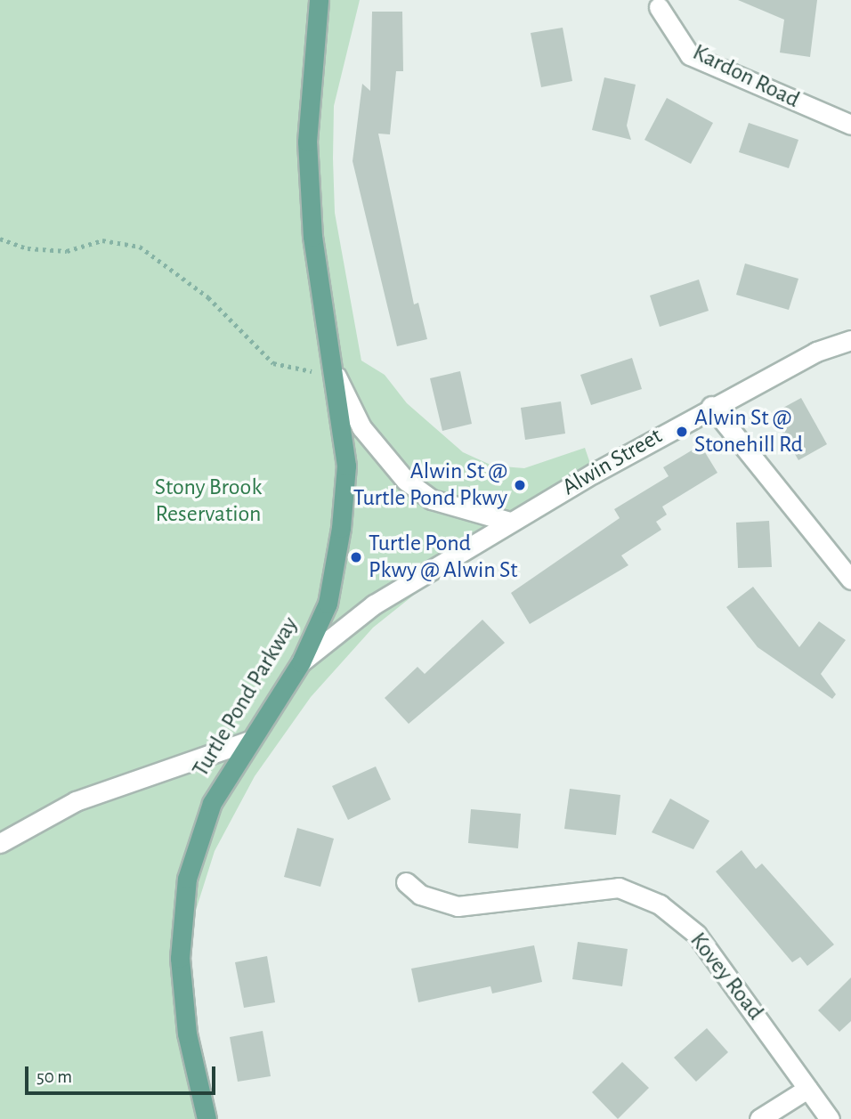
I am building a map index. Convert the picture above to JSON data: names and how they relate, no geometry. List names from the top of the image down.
{
  "streets": {
    "main road": ["Turtle Pond Parkway"],
    "street": ["Kardon Road", "Alwin Street", "Kovey Road"]
  },
  "crossings": [
    ["Alwin Street", "Turtle Pond Parkway"]
  ],
  "parks": ["Stony Brook Reservation"],
  "places": ["Alwin St @ Stonehill Rd", "Alwin St @ Turtle Pond Pkwy", "Turtle Pond Pkwy @ Alwin St"],
  "scale_bar": "50 m"
}
